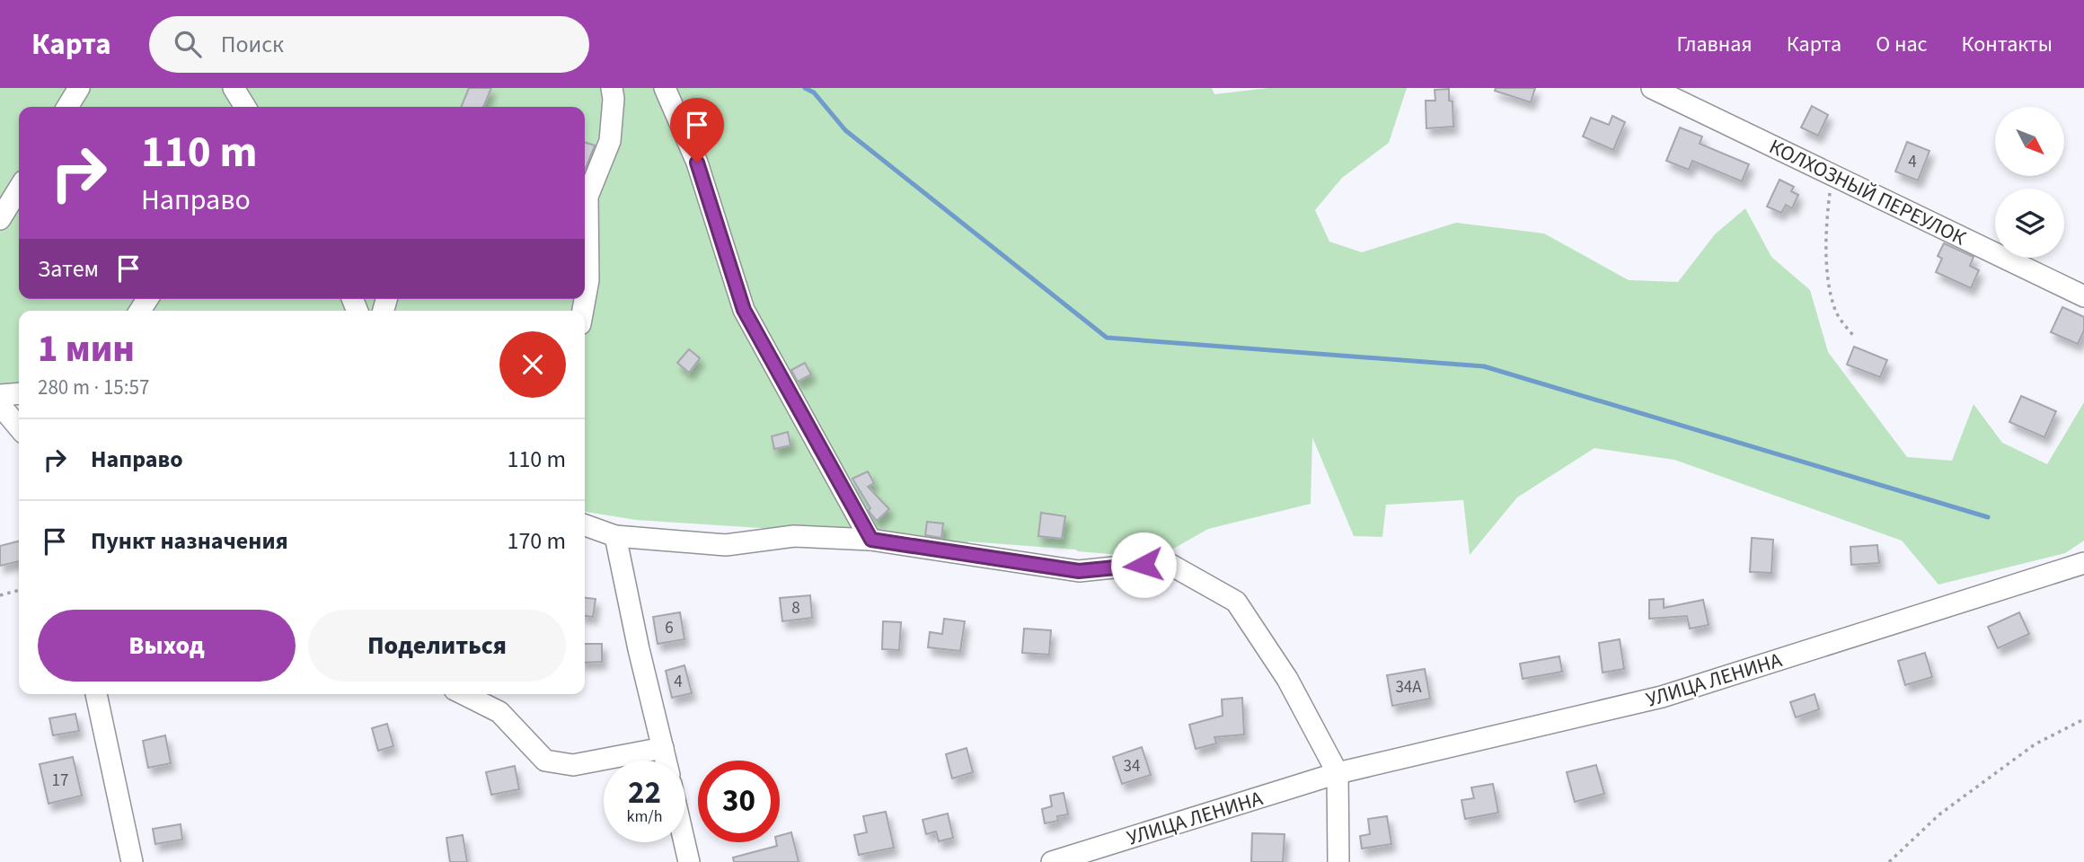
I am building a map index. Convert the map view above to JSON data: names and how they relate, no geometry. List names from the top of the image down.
{
  "streets": {
    "street": ["КОЛХОЗНЫЙ ПЕРЕУЛОК", "УЛИЦА ЛЕНИНА"]
  },
  "house_numbers": [
    "4",
    "8",
    "6",
    "4",
    "34А",
    "34",
    "17"
  ],
  "north": "bottom right",
  "page": {
    "header": "Карта",
    "search": "Поиск",
    "nav": [
      "Главная",
      "Карта",
      "О нас",
      "Контакты"
    ],
    "turn": ["110 m", "Направо"],
    "then": "Затем",
    "heading": ["1 мин", "280 m · 15:57"],
    "list": [
      {
        "name": "Направо",
        "value": "110 m"
      },
      {
        "name": "Пункт назначения",
        "value": "170 m"
      }
    ],
    "buttons": ["Выход", "Поделиться"],
    "speed": "22 km/h",
    "limit": "30"
  }
}
